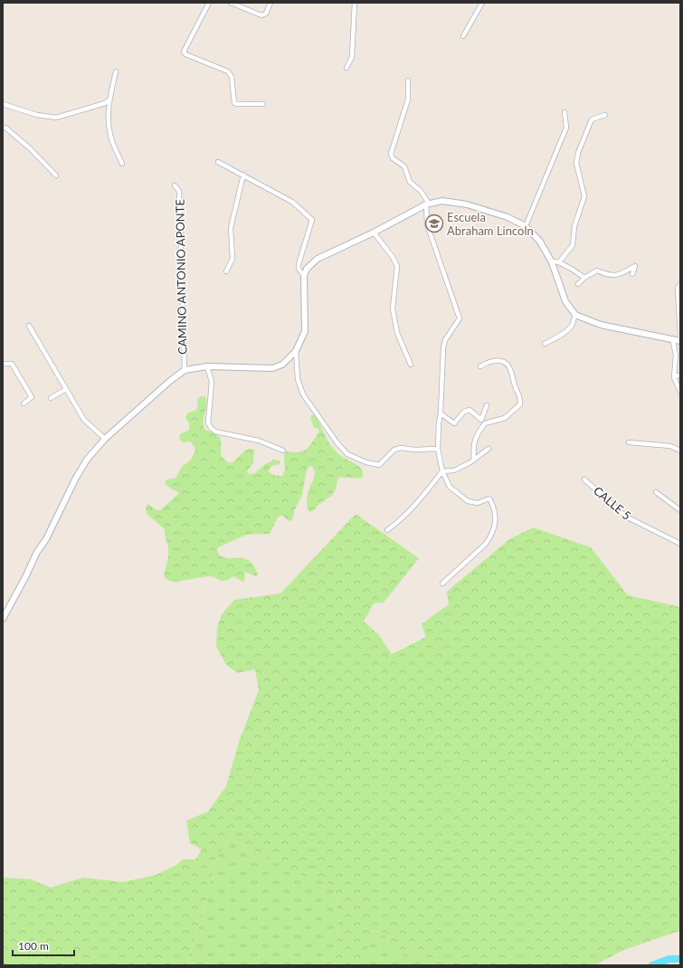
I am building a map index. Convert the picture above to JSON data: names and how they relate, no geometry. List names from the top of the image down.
{
  "streets": {
    "street": ["CAMINO ANTONIO APONTE", "CALLE 5"]
  },
  "places": {
    "school or university": ["Escuela Abraham Lincoln"]
  },
  "scale_bar": "100 m"
}
